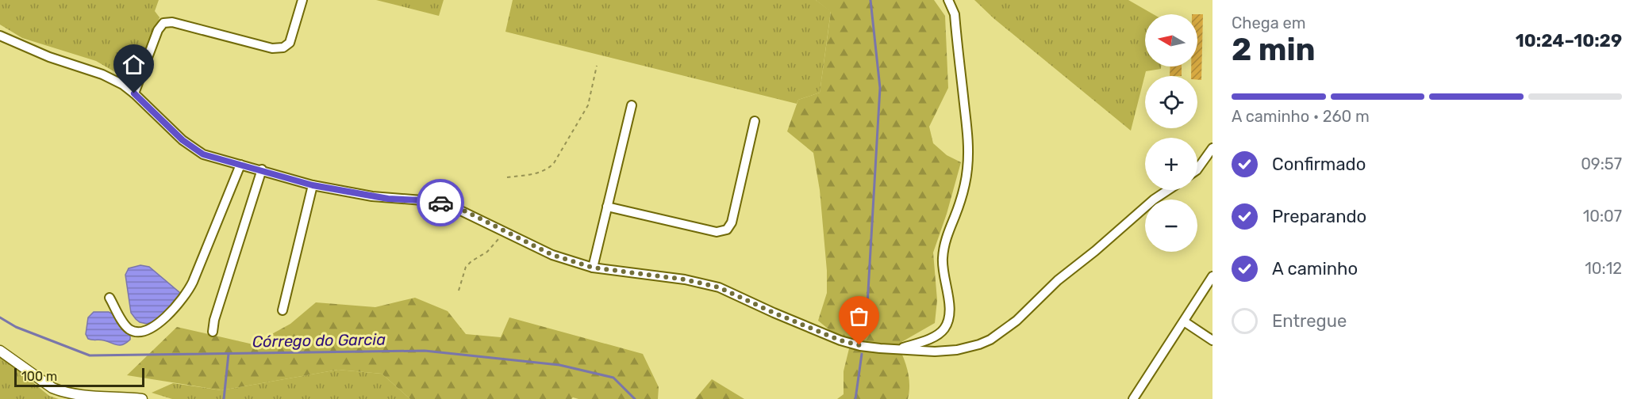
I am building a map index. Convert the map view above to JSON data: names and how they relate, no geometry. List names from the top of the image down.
{
  "water": ["Córrego do Garcia"],
  "scale_bar": "100 m",
  "north": "left",
  "page": {
    "heading": ["2 min", "Chega em", "10:24–10:29"],
    "map_buttons": ["+", "−"],
    "bar": "A caminho · 260 m",
    "list": [
      ["Confirmado", "09:57"],
      ["Preparando", "10:07"],
      ["A caminho", "10:12"],
      "Entregue"
    ],
    "scale": "100 m"
  }
}
